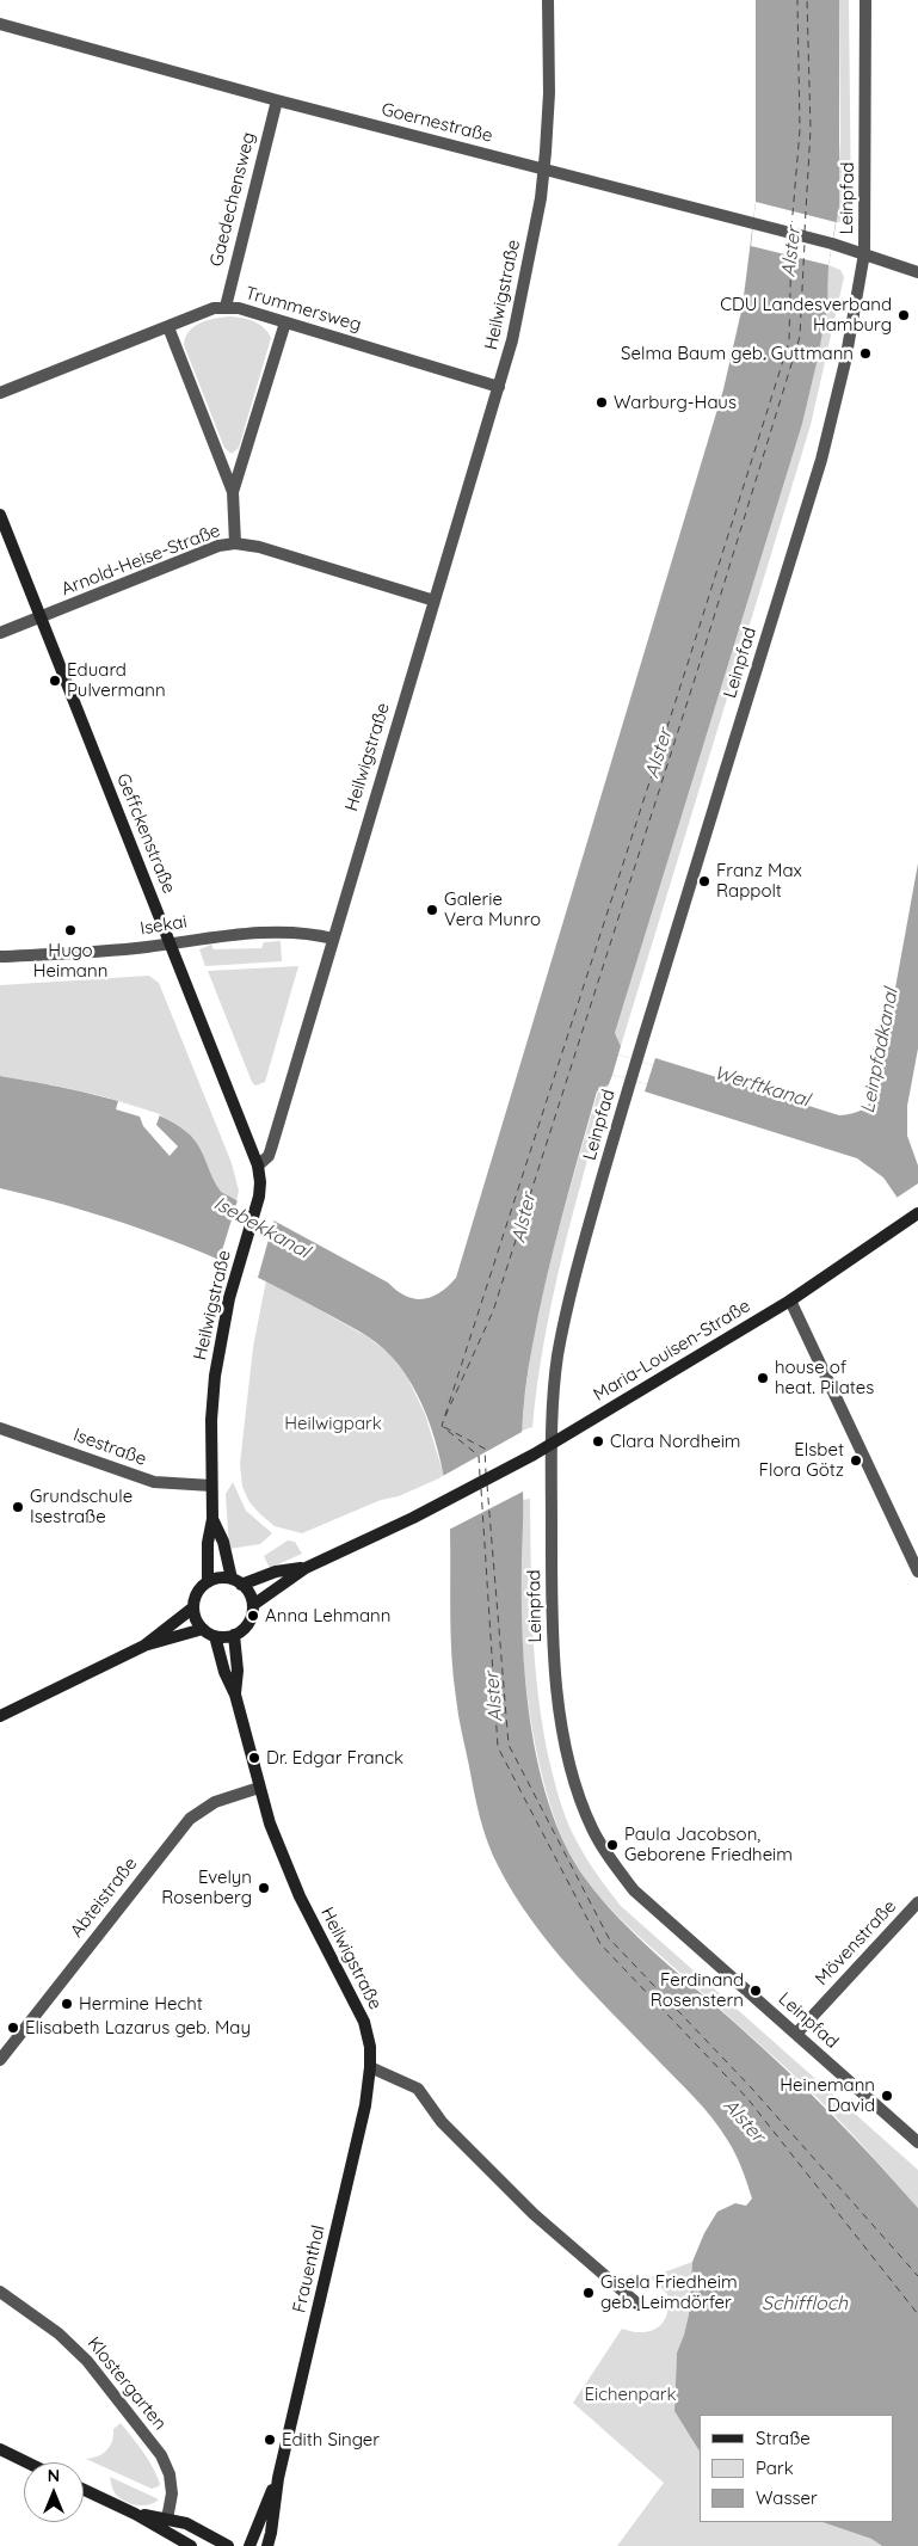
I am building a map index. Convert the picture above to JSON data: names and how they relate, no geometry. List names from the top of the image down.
{
  "streets": {
    "street": [
      "Goernestraße",
      "Leinpfad",
      "Gaedechensweg",
      "Heilwigstraße",
      "Trummersweg",
      "Arnold-Heise-Straße",
      "Geffckenstraße",
      "Isekai",
      "Maria-Louisen-Straße",
      "Isestraße",
      "Abteistraße",
      "Mövenstraße",
      "Frauenthal",
      "Klostergarten"
    ]
  },
  "crossings": [
    ["Goernestraße", "Leinpfad"],
    ["Goernestraße", "Gaedechensweg"],
    ["Goernestraße", "Heilwigstraße"],
    ["Leinpfad", "Maria-Louisen-Straße"],
    ["Leinpfad", "Mövenstraße"],
    ["Gaedechensweg", "Trummersweg"],
    ["Heilwigstraße", "Trummersweg"],
    ["Heilwigstraße", "Arnold-Heise-Straße"],
    ["Heilwigstraße", "Geffckenstraße"],
    ["Heilwigstraße", "Isekai"],
    ["Heilwigstraße", "Isestraße"],
    ["Heilwigstraße", "Abteistraße"],
    ["Heilwigstraße", "Frauenthal"],
    ["Arnold-Heise-Straße", "Geffckenstraße"],
    ["Geffckenstraße", "Isekai"]
  ],
  "water": [
    "Alster",
    "Leinpfadkanal",
    "Werftkanal",
    "Isebekkanal",
    "Schiffloch"
  ],
  "parks": ["Heilwigpark", "Eichenpark"],
  "places": [
    "CDU Landesverband Hamburg",
    "Selma Baum geb. Guttmann",
    "Warburg-Haus",
    "Eduard Pulvermann",
    "Franz Max Rappolt",
    "Galerie Vera Munro",
    "Hugo Heimann",
    "house of heat. Pilates",
    "Clara Nordheim",
    "Elsbet Flora Götz",
    "Grundschule Isestraße",
    "Anna Lehmann",
    "Dr. Edgar Franck",
    "Paula Jacobson, Geborene Friedheim",
    "Evelyn Rosenberg",
    "Ferdinand Rosenstern",
    "Hermine Hecht",
    "Elisabeth Lazarus geb. May",
    "Heinemann David",
    "Gisela Friedheim geb. Leimdörfer",
    "Edith Singer"
  ],
  "legend": ["Straße", "Park", "Wasser"],
  "north": "top"
}
